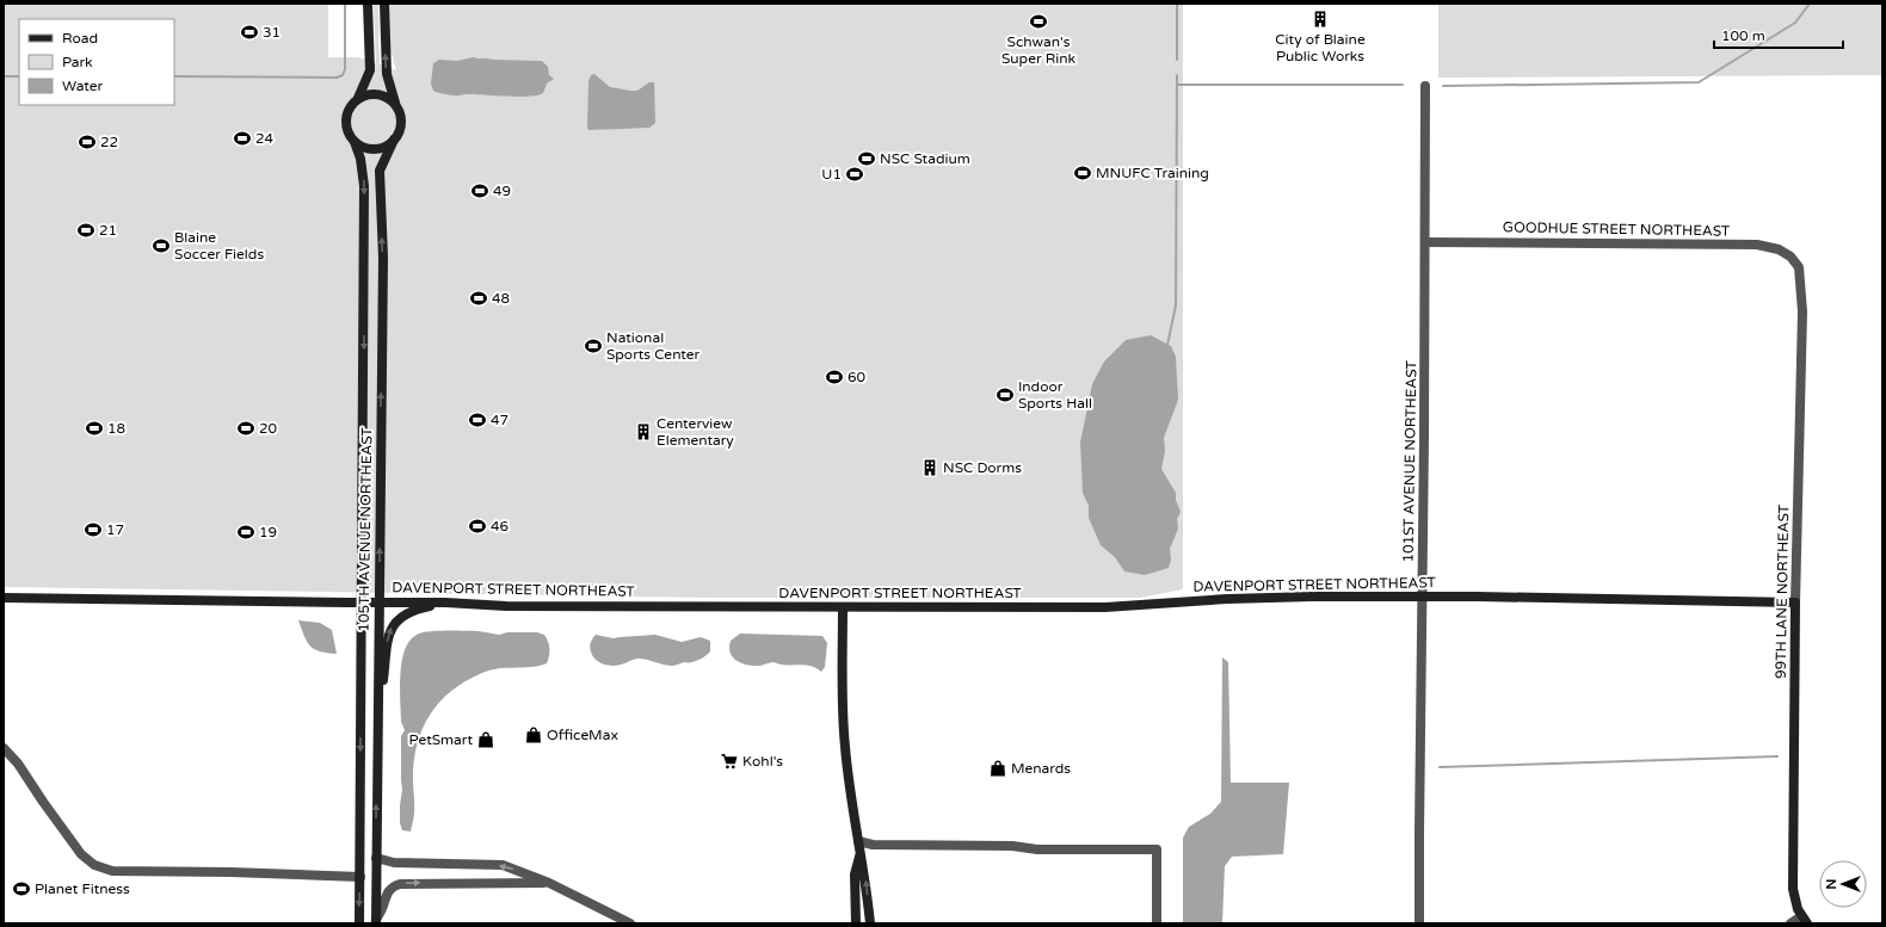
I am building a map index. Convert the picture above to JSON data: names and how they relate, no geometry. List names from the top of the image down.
{
  "streets": {
    "street": [
      "GOODHUE STREET NORTHEAST",
      "101ST AVENUE NORTHEAST",
      "105TH AVENUE NORTHEAST",
      "DAVENPORT STREET NORTHEAST",
      "99TH LANE NORTHEAST"
    ]
  },
  "crossings": [
    ["GOODHUE STREET NORTHEAST", "101ST AVENUE NORTHEAST"],
    ["GOODHUE STREET NORTHEAST", "99TH LANE NORTHEAST"],
    ["101ST AVENUE NORTHEAST", "DAVENPORT STREET NORTHEAST"],
    ["105TH AVENUE NORTHEAST", "DAVENPORT STREET NORTHEAST"],
    ["DAVENPORT STREET NORTHEAST", "99TH LANE NORTHEAST"]
  ],
  "places": {
    "building": ["City of Blaine Public Works", "Centerview Elementary", "NSC Dorms"],
    "sports": [
      "Schwan's Super Rink",
      "31",
      "24",
      "22",
      "NSC Stadium",
      "MNUFC Training",
      "U1",
      "49",
      "21",
      "Blaine Soccer Fields",
      "48",
      "National Sports Center",
      "60",
      "Indoor Sports Hall",
      "47",
      "18",
      "20",
      "46",
      "17",
      "19",
      "Planet Fitness"
    ],
    "shop": ["OfficeMax", "PetSmart", "Menards"],
    "supermarket": ["Kohl's"]
  },
  "legend": ["Road", "Park", "Water"],
  "scale_bar": "100 m",
  "north": "left"
}
